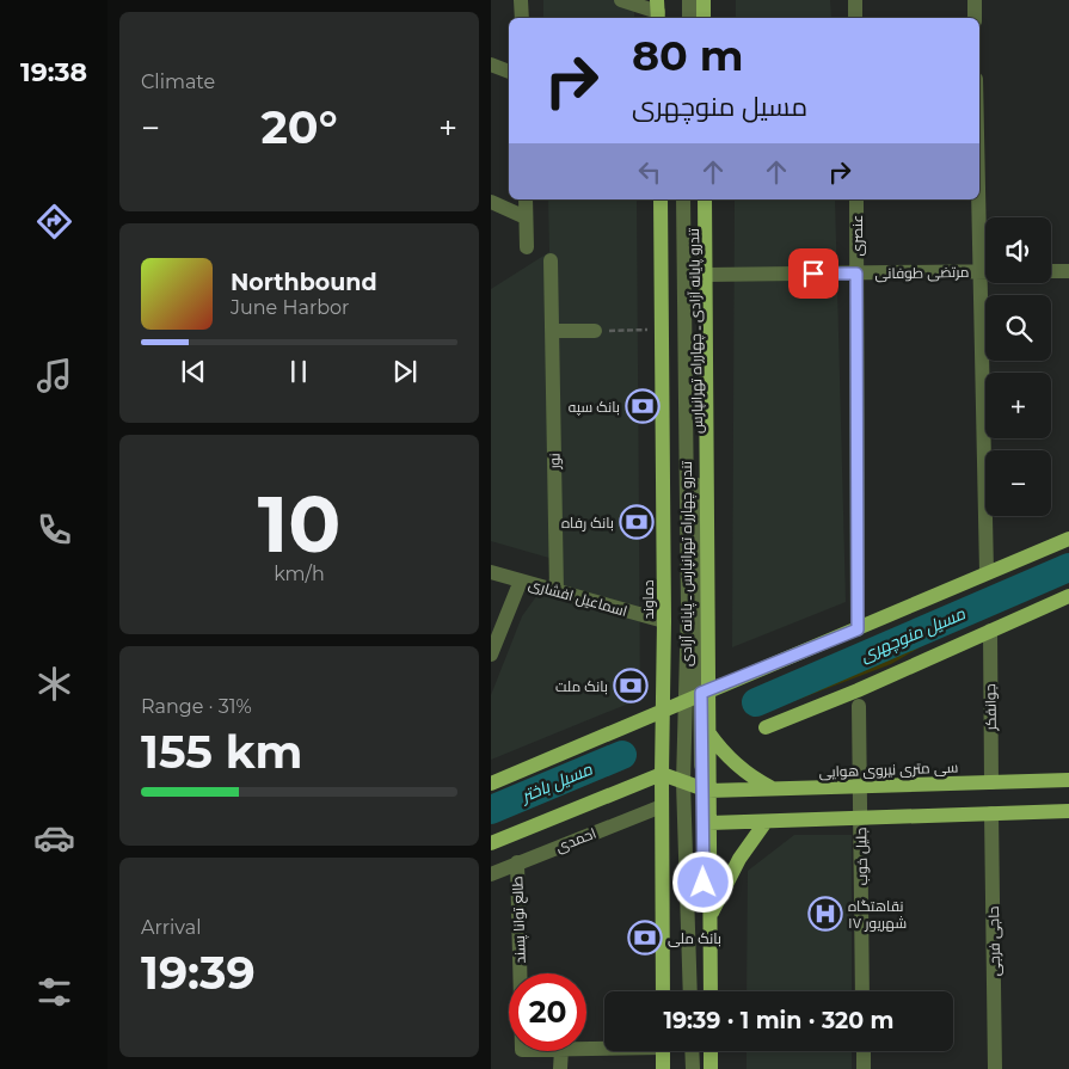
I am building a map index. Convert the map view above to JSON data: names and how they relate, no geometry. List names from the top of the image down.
{
  "streets": {
    "main road": ["دماوند", "سی متری نیروی هوایی"],
    "street": [
      "عنصری",
      "مرتضی طوفانی",
      "تندرو پایانه آزادی ـ چهارراه تهرانپارس",
      "نور",
      "تندرو چهارراه تهرانپارس ـ پایانه آزادی",
      "اسماعیل افشاری",
      "جوانفکر",
      "احمدی",
      "جلیل خوب",
      "طالع توانا پسند",
      "حاجی فرجی"
    ]
  },
  "crossings": [
    ["عنصری", "مرتضی طوفانی"],
    ["تندرو پایانه آزادی ـ چهارراه تهرانپارس", "سی متری نیروی هوایی"],
    ["نور", "اسماعیل افشاری"],
    ["تندرو چهارراه تهرانپارس ـ پایانه آزادی", "سی متری نیروی هوایی"],
    ["اسماعیل افشاری", "دماوند"],
    ["دماوند", "سی متری نیروی هوایی"],
    ["دماوند", "احمدی"],
    ["جوانفکر", "سی متری نیروی هوایی"],
    ["سی متری نیروی هوایی", "جلیل خوب"],
    ["احمدی", "طالع توانا پسند"]
  ],
  "water": ["مسیل منوچهری", "مسیل باختر"],
  "places": {
    "bank": [
      "بانک سپه",
      "بانک رفاه",
      "بانک ملت",
      "بانک ملی"
    ],
    "hospital": ["نقاهتگاه ۱۷ شهریور"]
  },
  "page": {
    "tabs": "19:38",
    "tile": [
      "Climate",
      ["10", "km/h"],
      ["Range · 31%", "155 km"],
      ["Arrival", "19:39"]
    ],
    "turn": ["80 m", "مسیل منوچهری"],
    "heat": ["−", "20°", "+"],
    "map_buttons": ["+", "−"],
    "song": ["Northbound", "June Harbor"],
    "limit": "20",
    "trip": "19:39 · 1 min · 320 m"
  }
}
